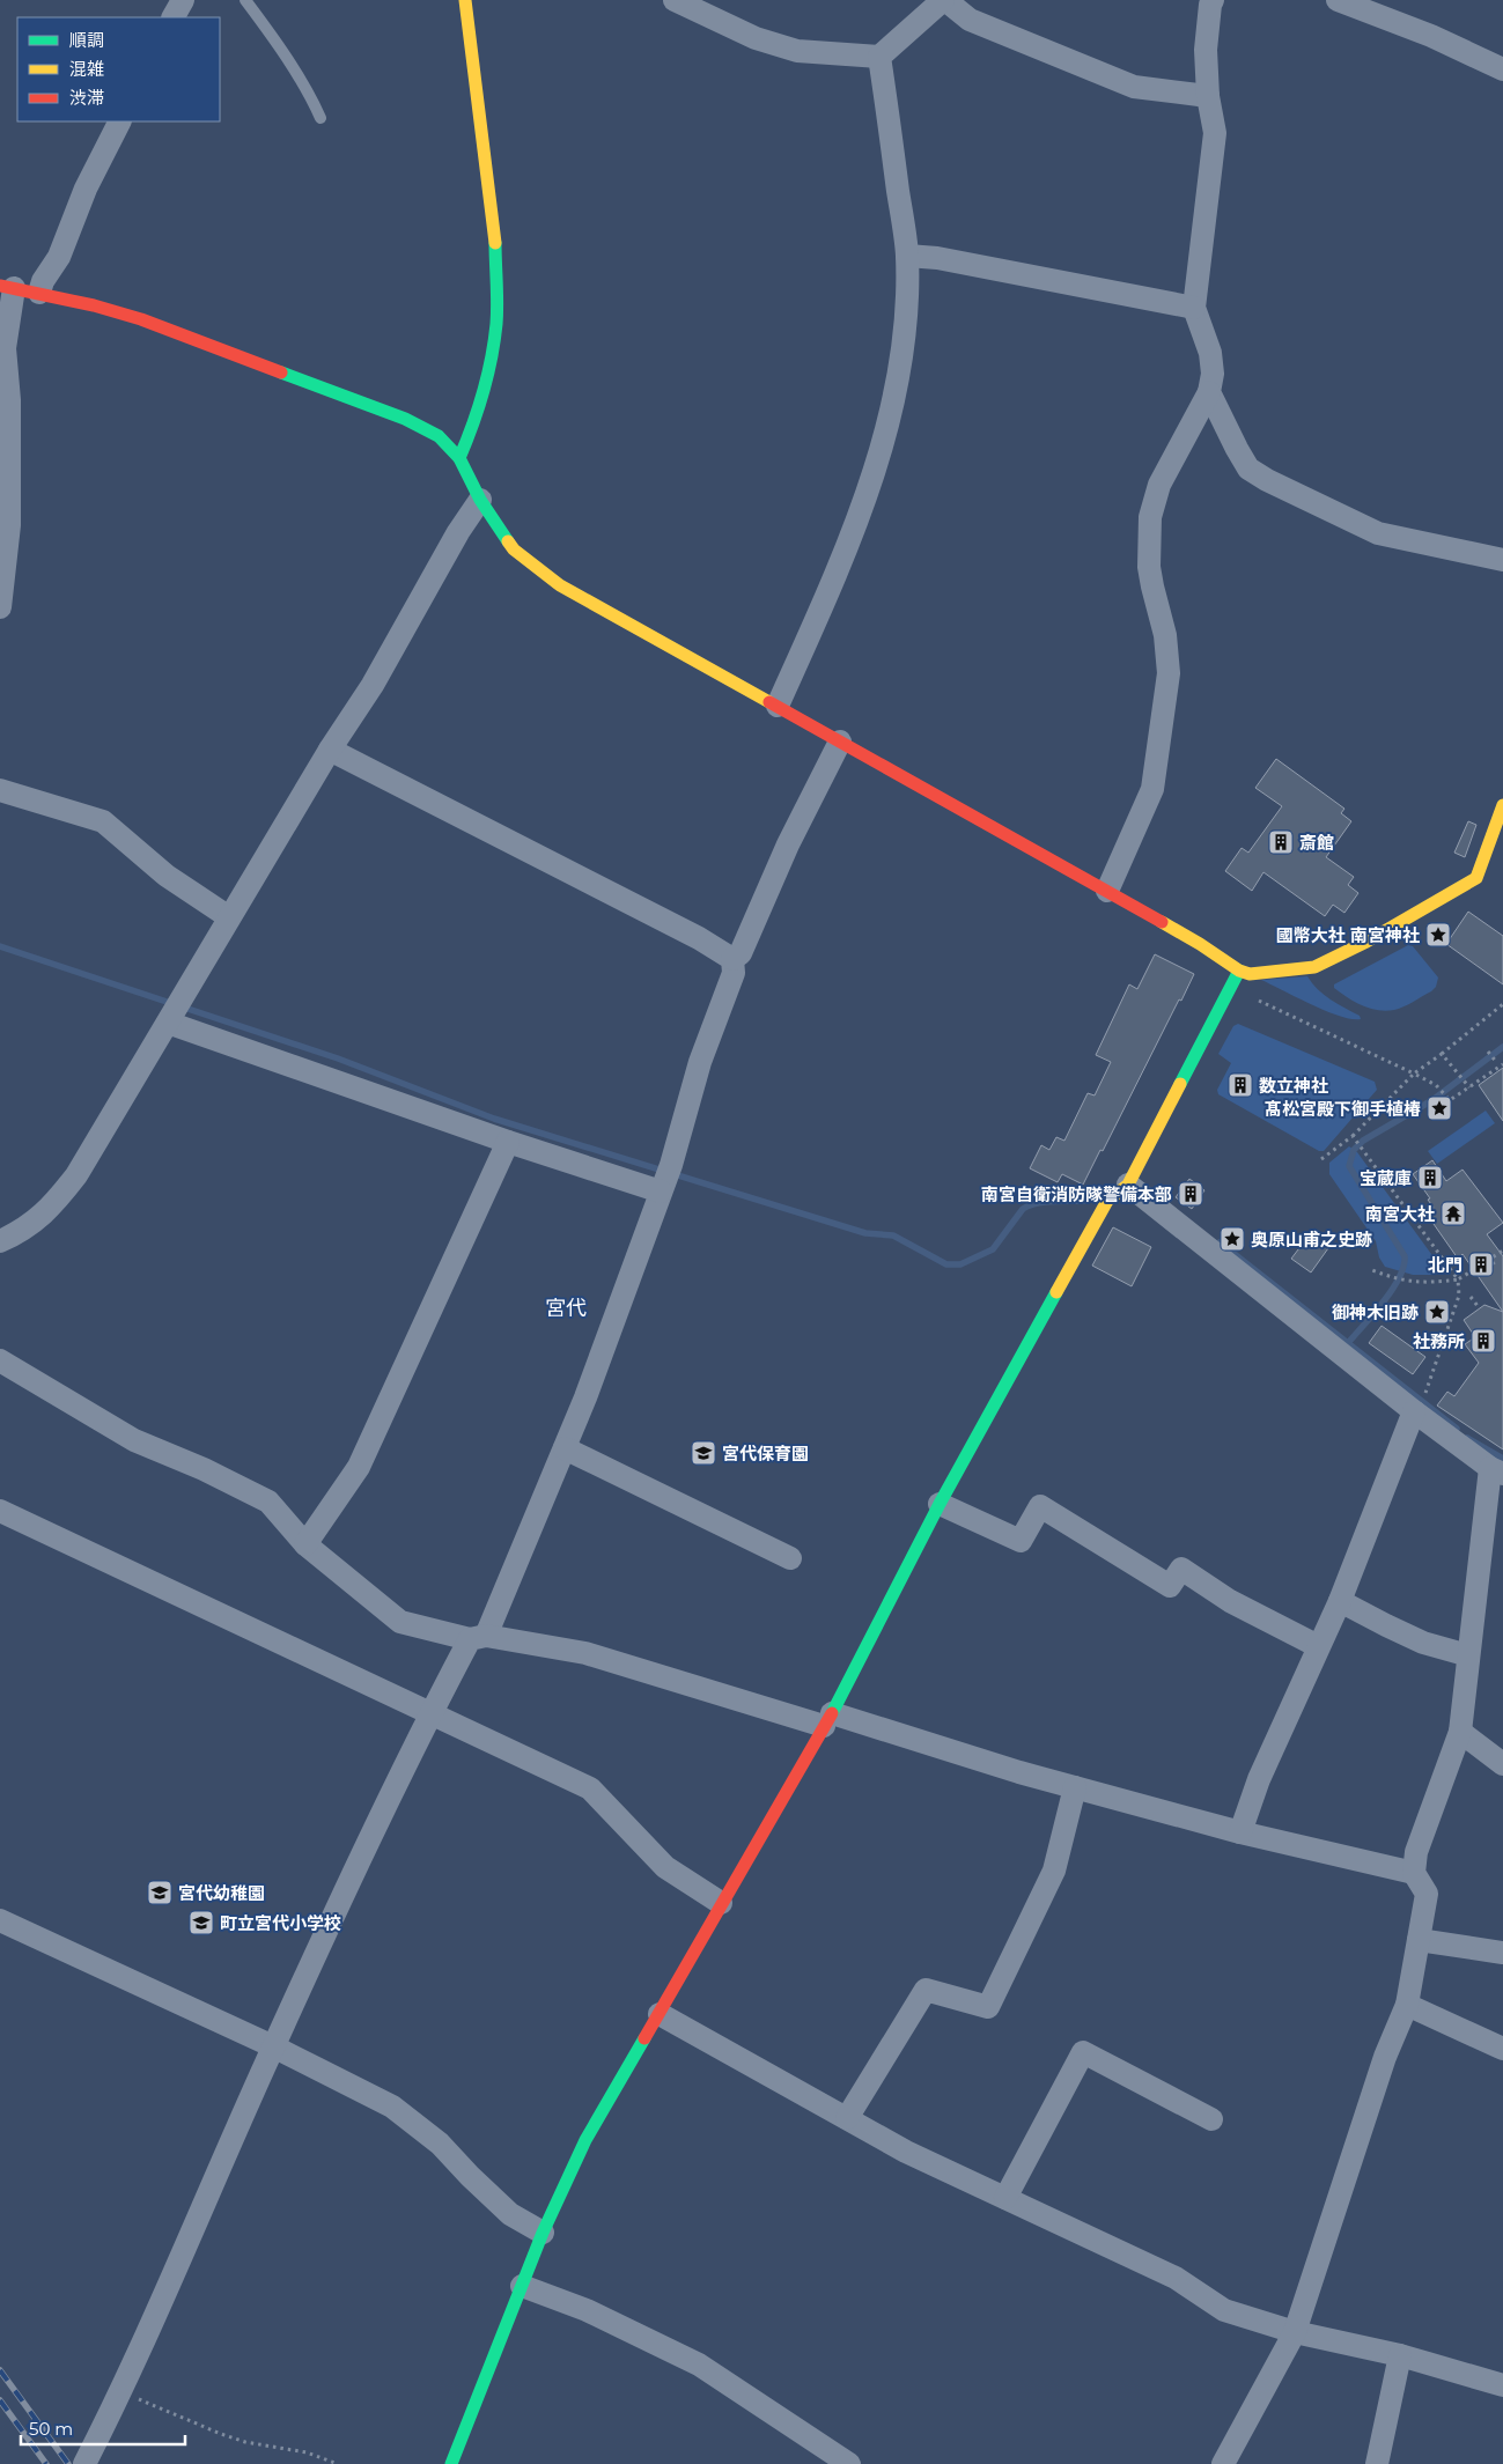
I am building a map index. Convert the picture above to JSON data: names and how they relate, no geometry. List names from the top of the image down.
{
  "districts": ["宮代"],
  "places": {
    "building": [
      "斎館",
      "数立神社",
      "宝蔵庫",
      "南宮自衛消防隊警備本部",
      "北門",
      "社務所"
    ],
    "place": [
      "國幣大社 南宮神社",
      "髙松宮殿下御手植椿",
      "奥原山甫之史跡",
      "御神木旧跡"
    ],
    "temple": ["南宮大社"],
    "school or university": ["宮代保育園", "宮代幼稚園", "町立宮代小学校"]
  },
  "legend": ["順調", "混雑", "渋滞"],
  "scale_bar": "50 m"
}
